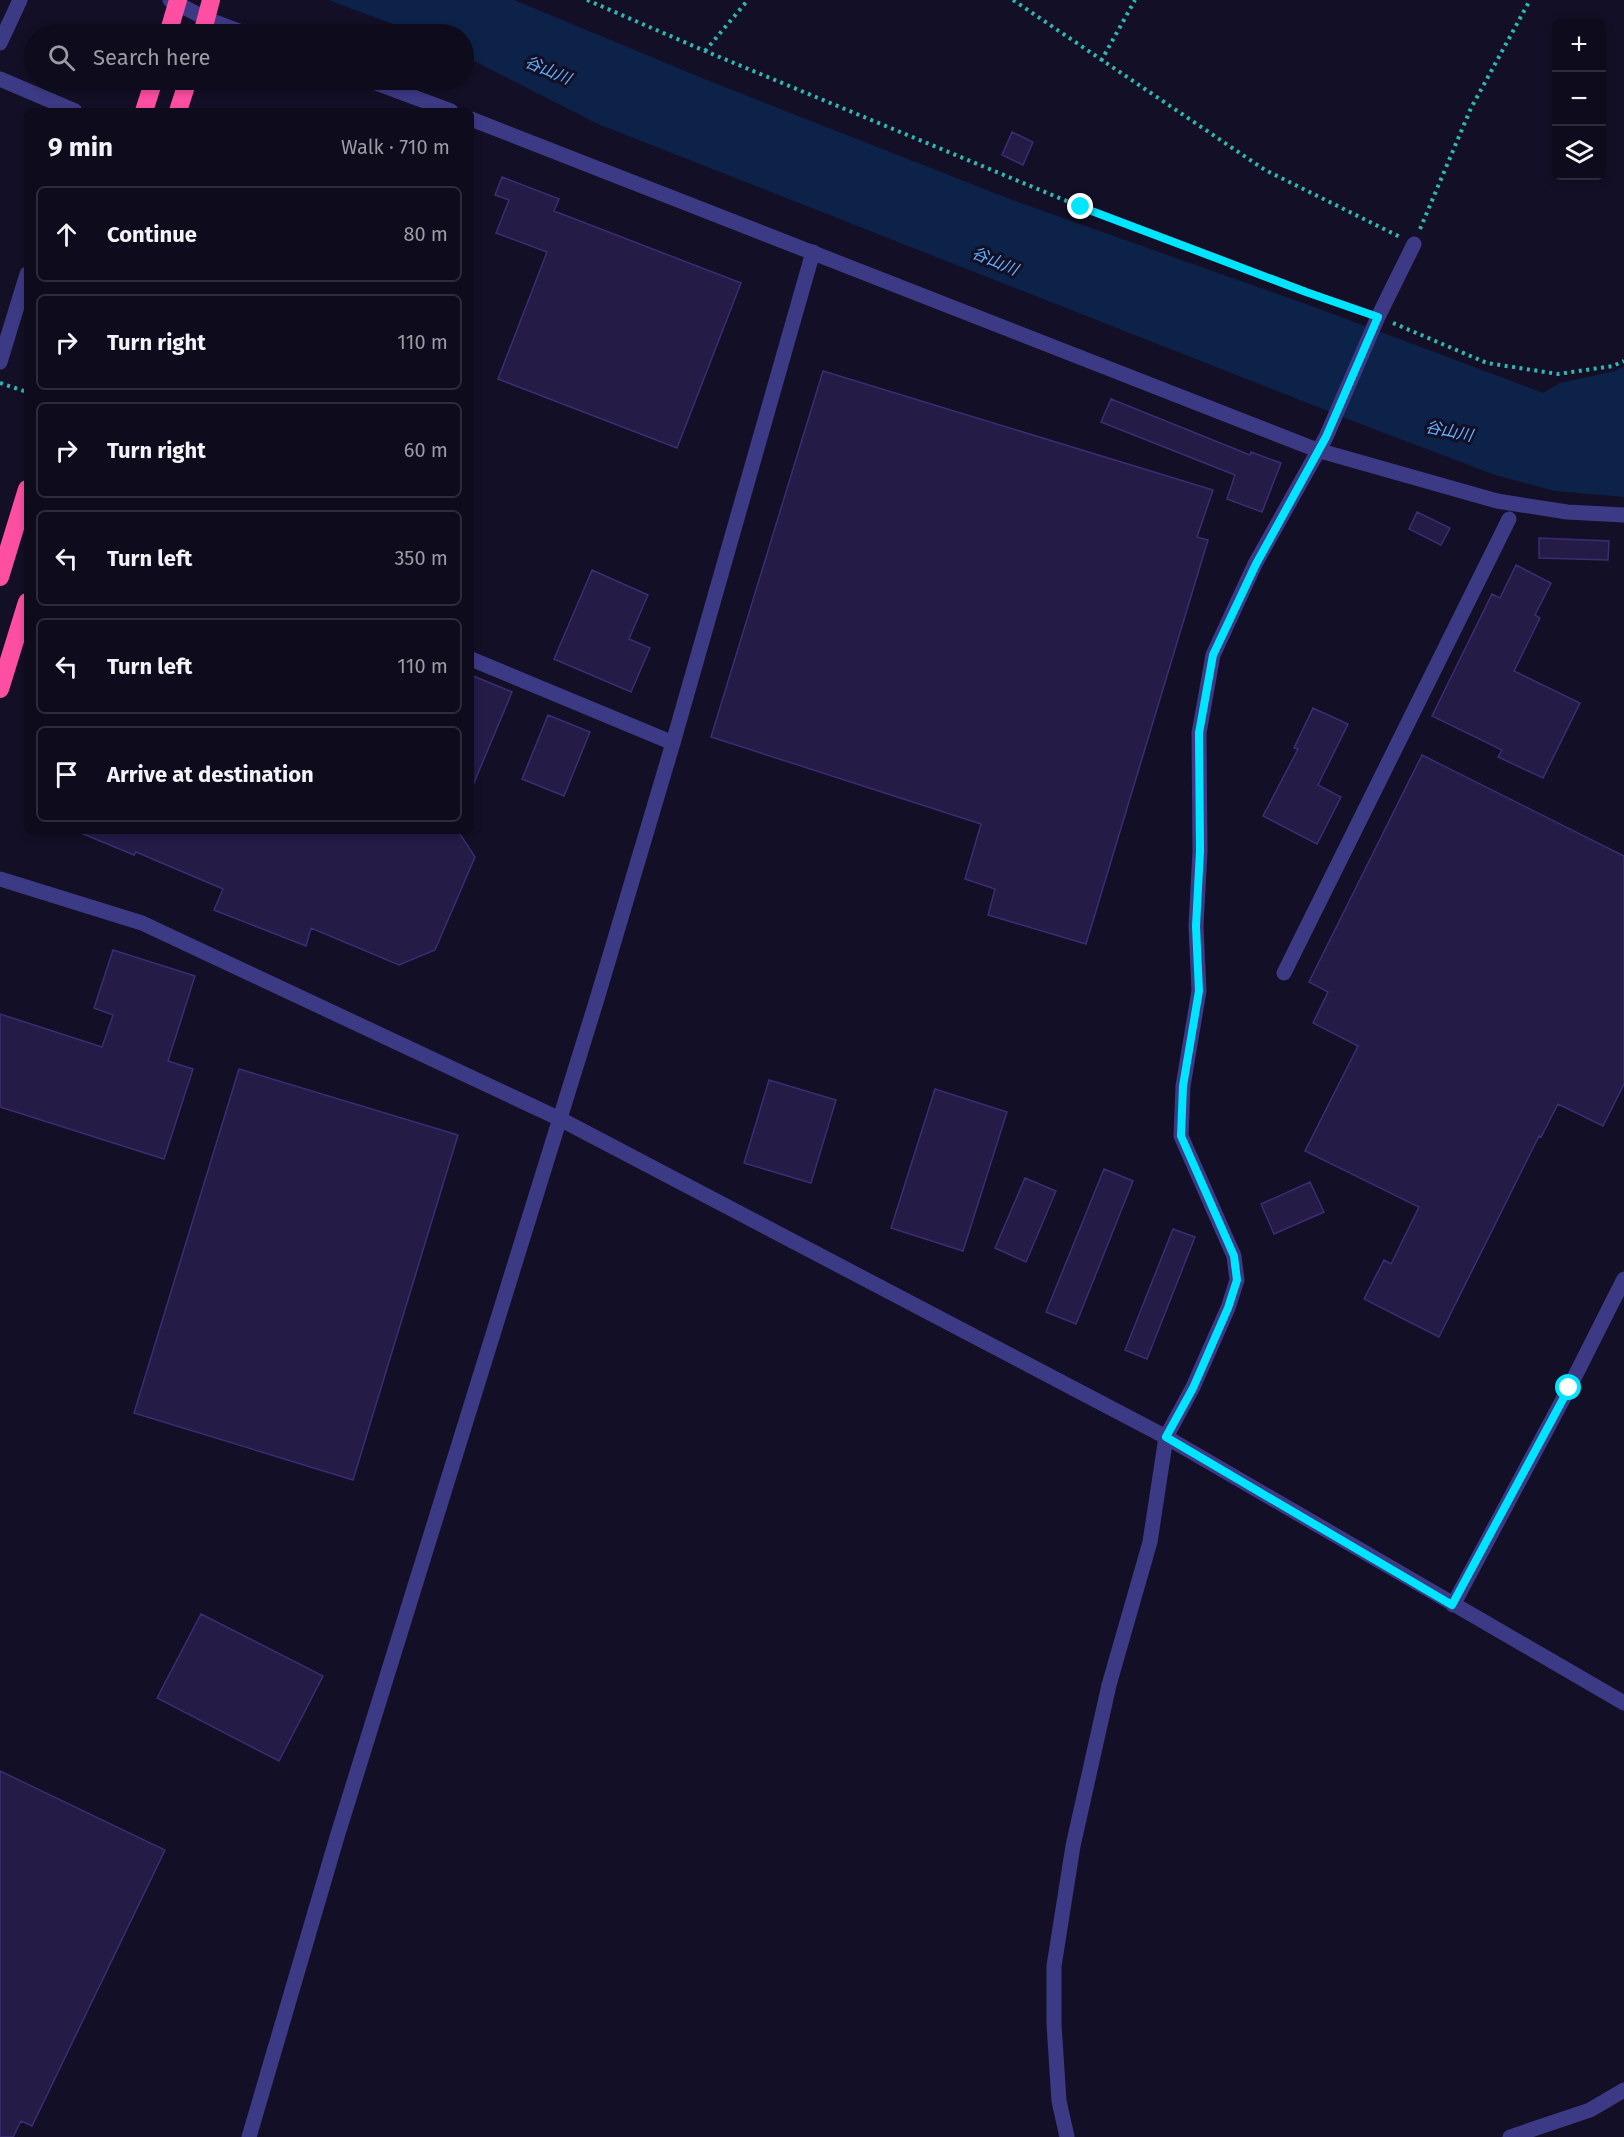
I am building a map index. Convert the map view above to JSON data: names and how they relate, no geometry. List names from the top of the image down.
{
  "water": ["谷山川"],
  "page": {
    "map_buttons": ["+", "−"],
    "search": "Search here",
    "heading": ["9 min", "Walk · 710 m"],
    "list": [
      ["Continue", "80 m"],
      ["Turn right", "110 m"],
      ["Turn right", "60 m"],
      ["Turn left", "350 m"],
      ["Turn left", "110 m"],
      "Arrive at destination"
    ]
  }
}
